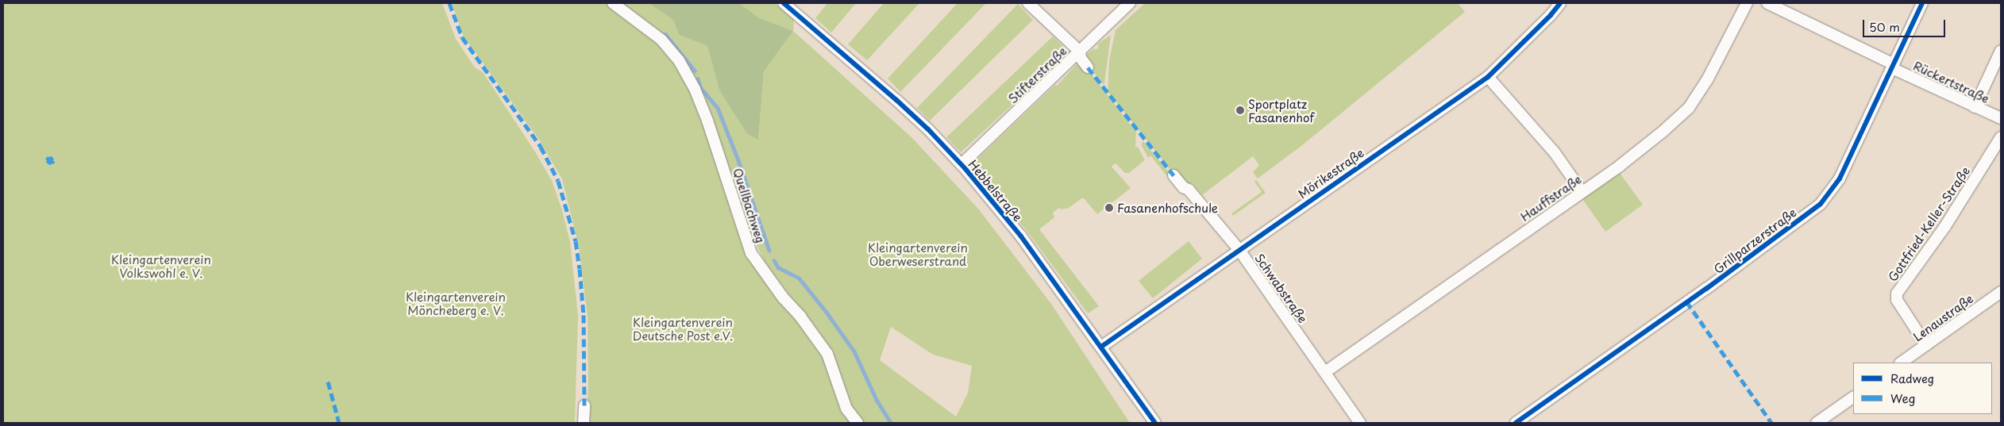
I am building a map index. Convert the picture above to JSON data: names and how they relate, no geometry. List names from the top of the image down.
{
  "streets": {
    "street": [
      "Stifterstraße",
      "Rückertstraße",
      "Mörikestraße",
      "Hebbelstraße",
      "Hauffstraße",
      "Quellbachweg",
      "Gottfried-Keller-Straße",
      "Grillparzerstraße",
      "Schwabstraße",
      "Lenaustraße"
    ]
  },
  "crossings": [
    ["Stifterstraße", "Hebbelstraße"],
    ["Rückertstraße", "Grillparzerstraße"],
    ["Mörikestraße", "Hebbelstraße"],
    ["Mörikestraße", "Schwabstraße"],
    ["Hauffstraße", "Schwabstraße"],
    ["Gottfried-Keller-Straße", "Lenaustraße"]
  ],
  "parks": [
    "Kleingartenverein Oberweserstrand",
    "Kleingartenverein Volkswohl e. V.",
    "Kleingartenverein Möncheberg e. V.",
    "Kleingartenverein Deutsche Post e.V."
  ],
  "places": ["Sportplatz Fasanenhof", "Fasanenhofschule"],
  "legend": ["Radweg", "Weg"],
  "scale_bar": "50 m"
}
